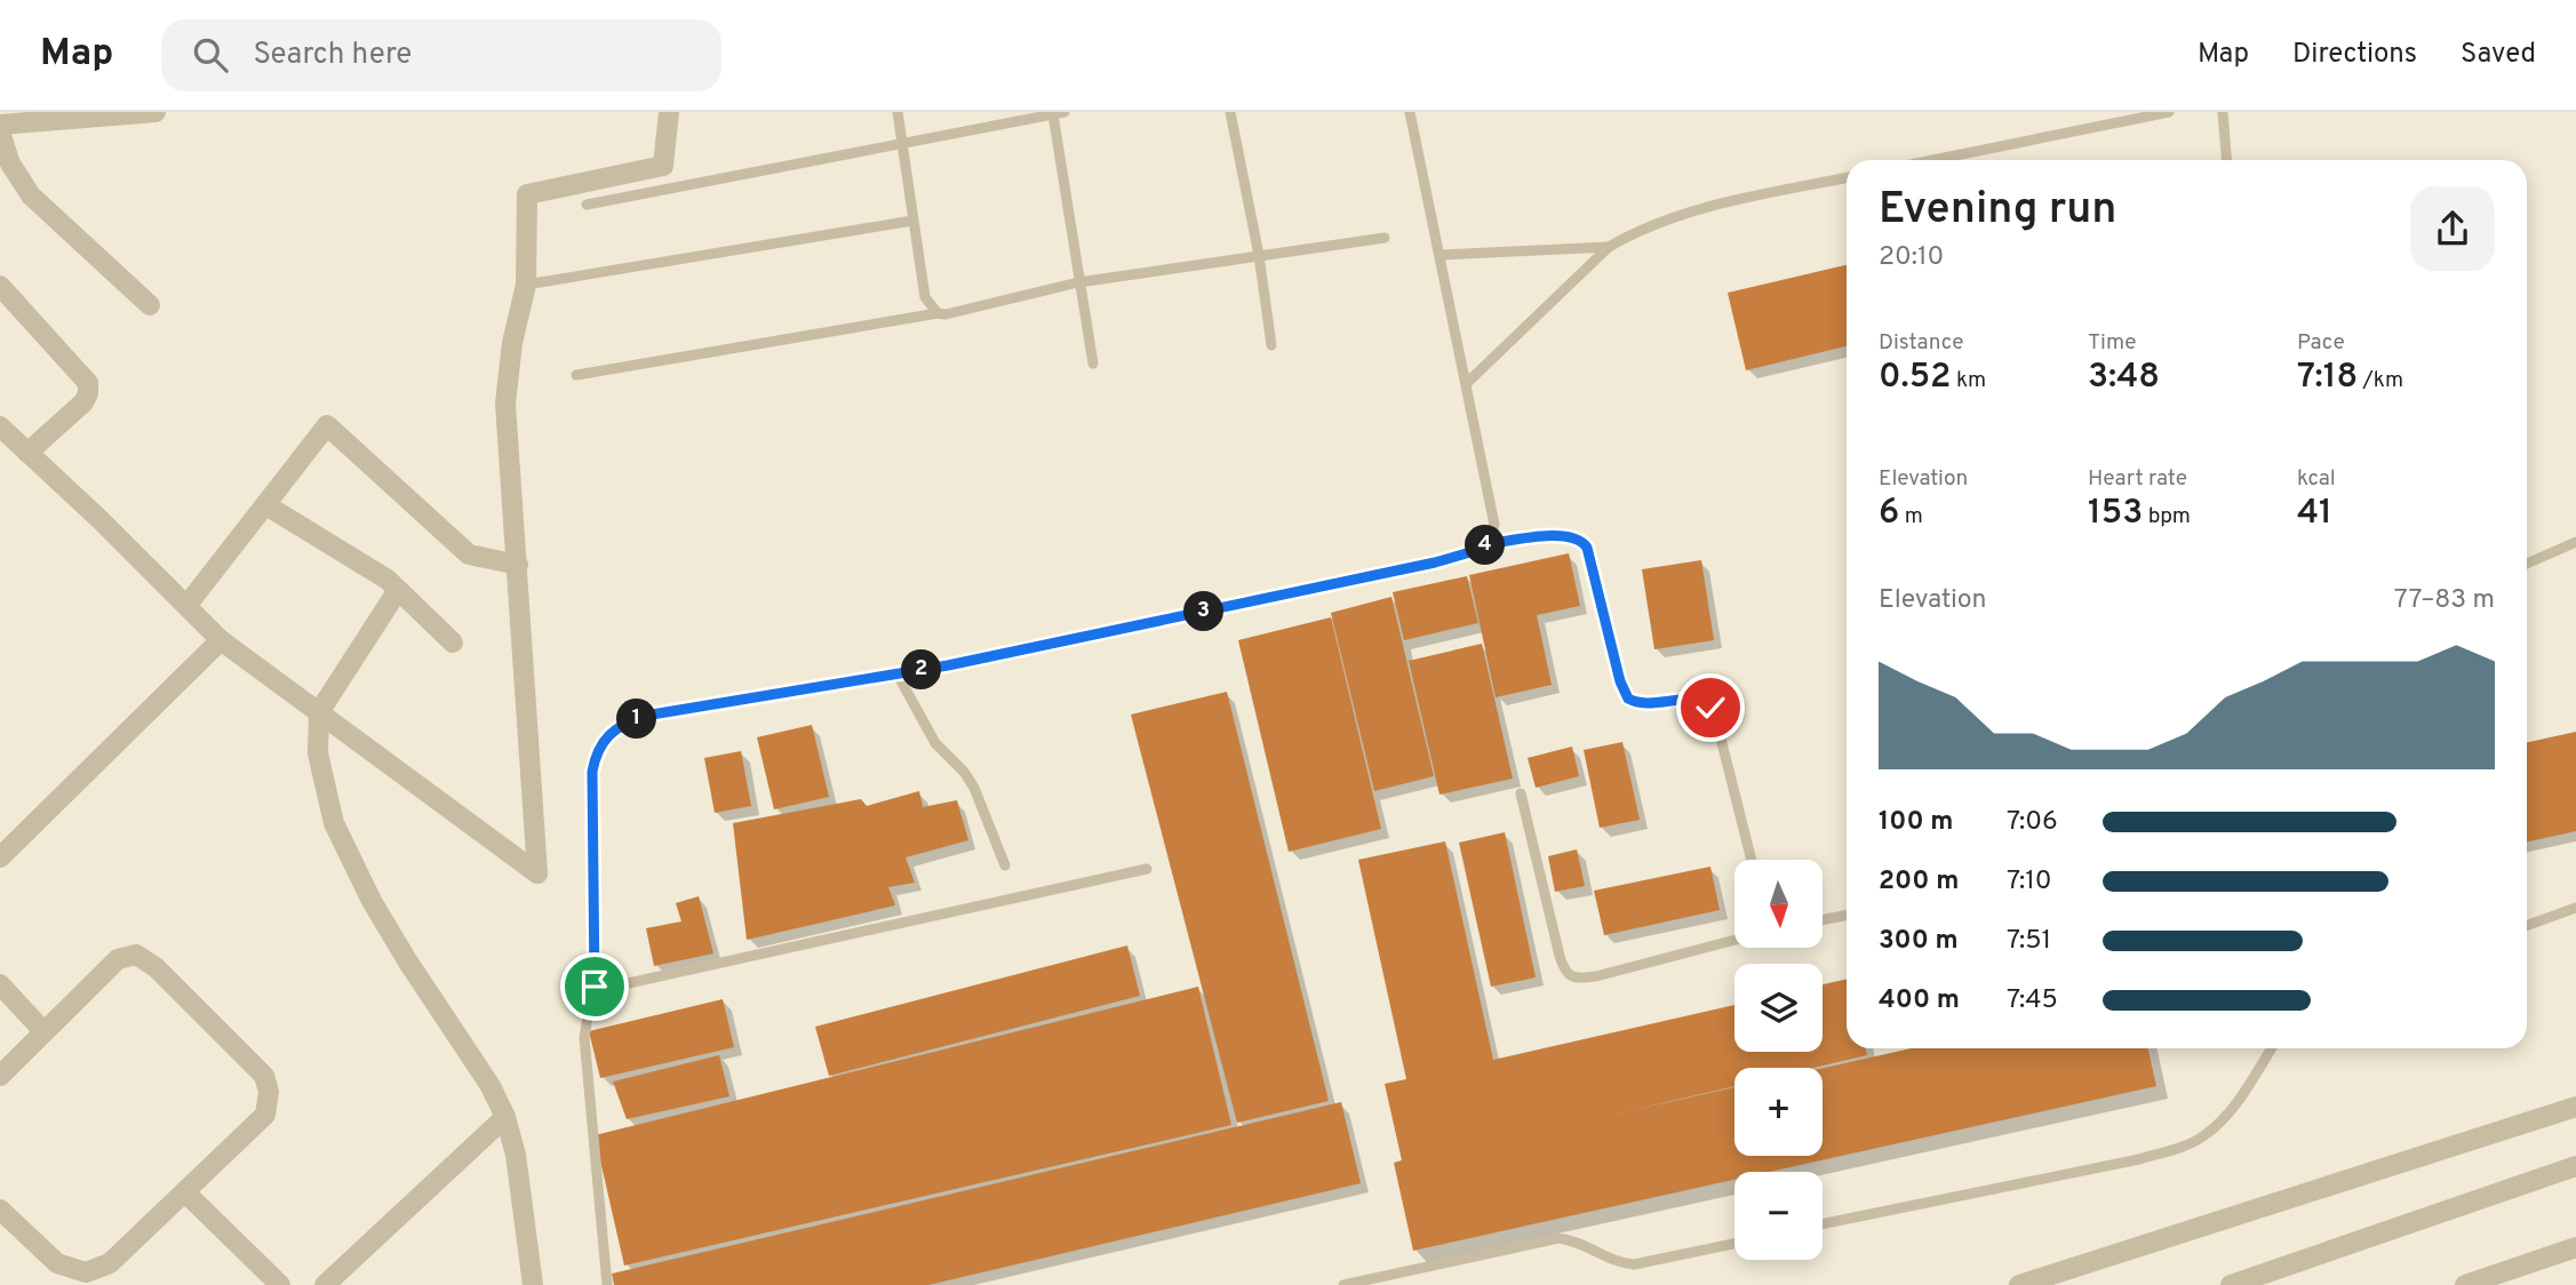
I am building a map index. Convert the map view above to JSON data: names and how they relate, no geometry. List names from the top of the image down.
{
  "north": "bottom",
  "page": {
    "header": "Map",
    "search": "Search here",
    "nav": ["Map", "Directions", "Saved"],
    "heading": ["Evening run", "20:10"],
    "stats": [
      ["Distance", "0.52 km"],
      ["Time", "3:48"],
      ["Pace", "7:18 /km"],
      ["Elevation", "6 m"],
      ["Heart rate", "153 bpm"],
      ["kcal", "41"]
    ],
    "pins": [
      "4",
      "3",
      "2",
      "1"
    ],
    "chart": ["Elevation", "77–83 m"],
    "list": [
      {
        "name": "100 m",
        "note": "7:06"
      },
      {
        "name": "200 m",
        "note": "7:10"
      },
      {
        "name": "300 m",
        "note": "7:51"
      },
      {
        "name": "400 m",
        "note": "7:45"
      }
    ],
    "map_buttons": ["+", "−"]
  }
}
